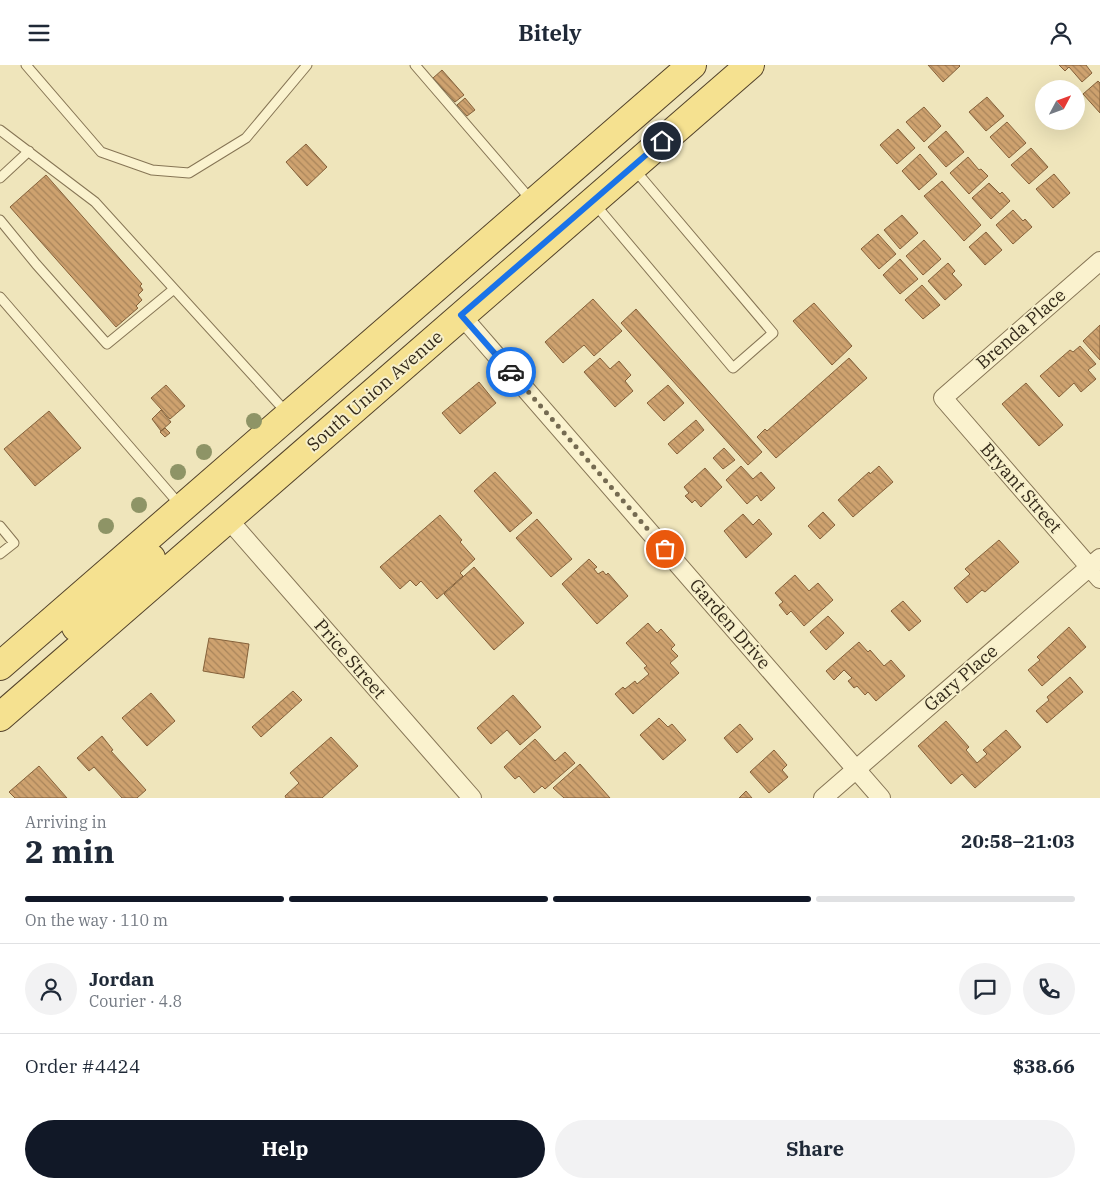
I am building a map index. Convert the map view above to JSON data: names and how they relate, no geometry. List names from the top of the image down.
{
  "streets": {
    "main road": ["South Union Avenue"],
    "street": [
      "Brenda Place",
      "Bryant Street",
      "Garden Drive",
      "Price Street",
      "Gary Place"
    ]
  },
  "crossings": [
    ["Brenda Place", "Bryant Street"],
    ["South Union Avenue", "Garden Drive"],
    ["South Union Avenue", "Price Street"],
    ["Bryant Street", "Gary Place"],
    ["Garden Drive", "Gary Place"]
  ],
  "north": "top right",
  "page": {
    "header": "Bitely",
    "heading": ["2 min", "Arriving in", "20:58–21:03"],
    "panel": [
      "Jordan",
      "Courier · 4.8",
      "Order #4424",
      "$38.66"
    ],
    "bar": "On the way · 110 m",
    "buttons": ["Help", "Share"]
  }
}
